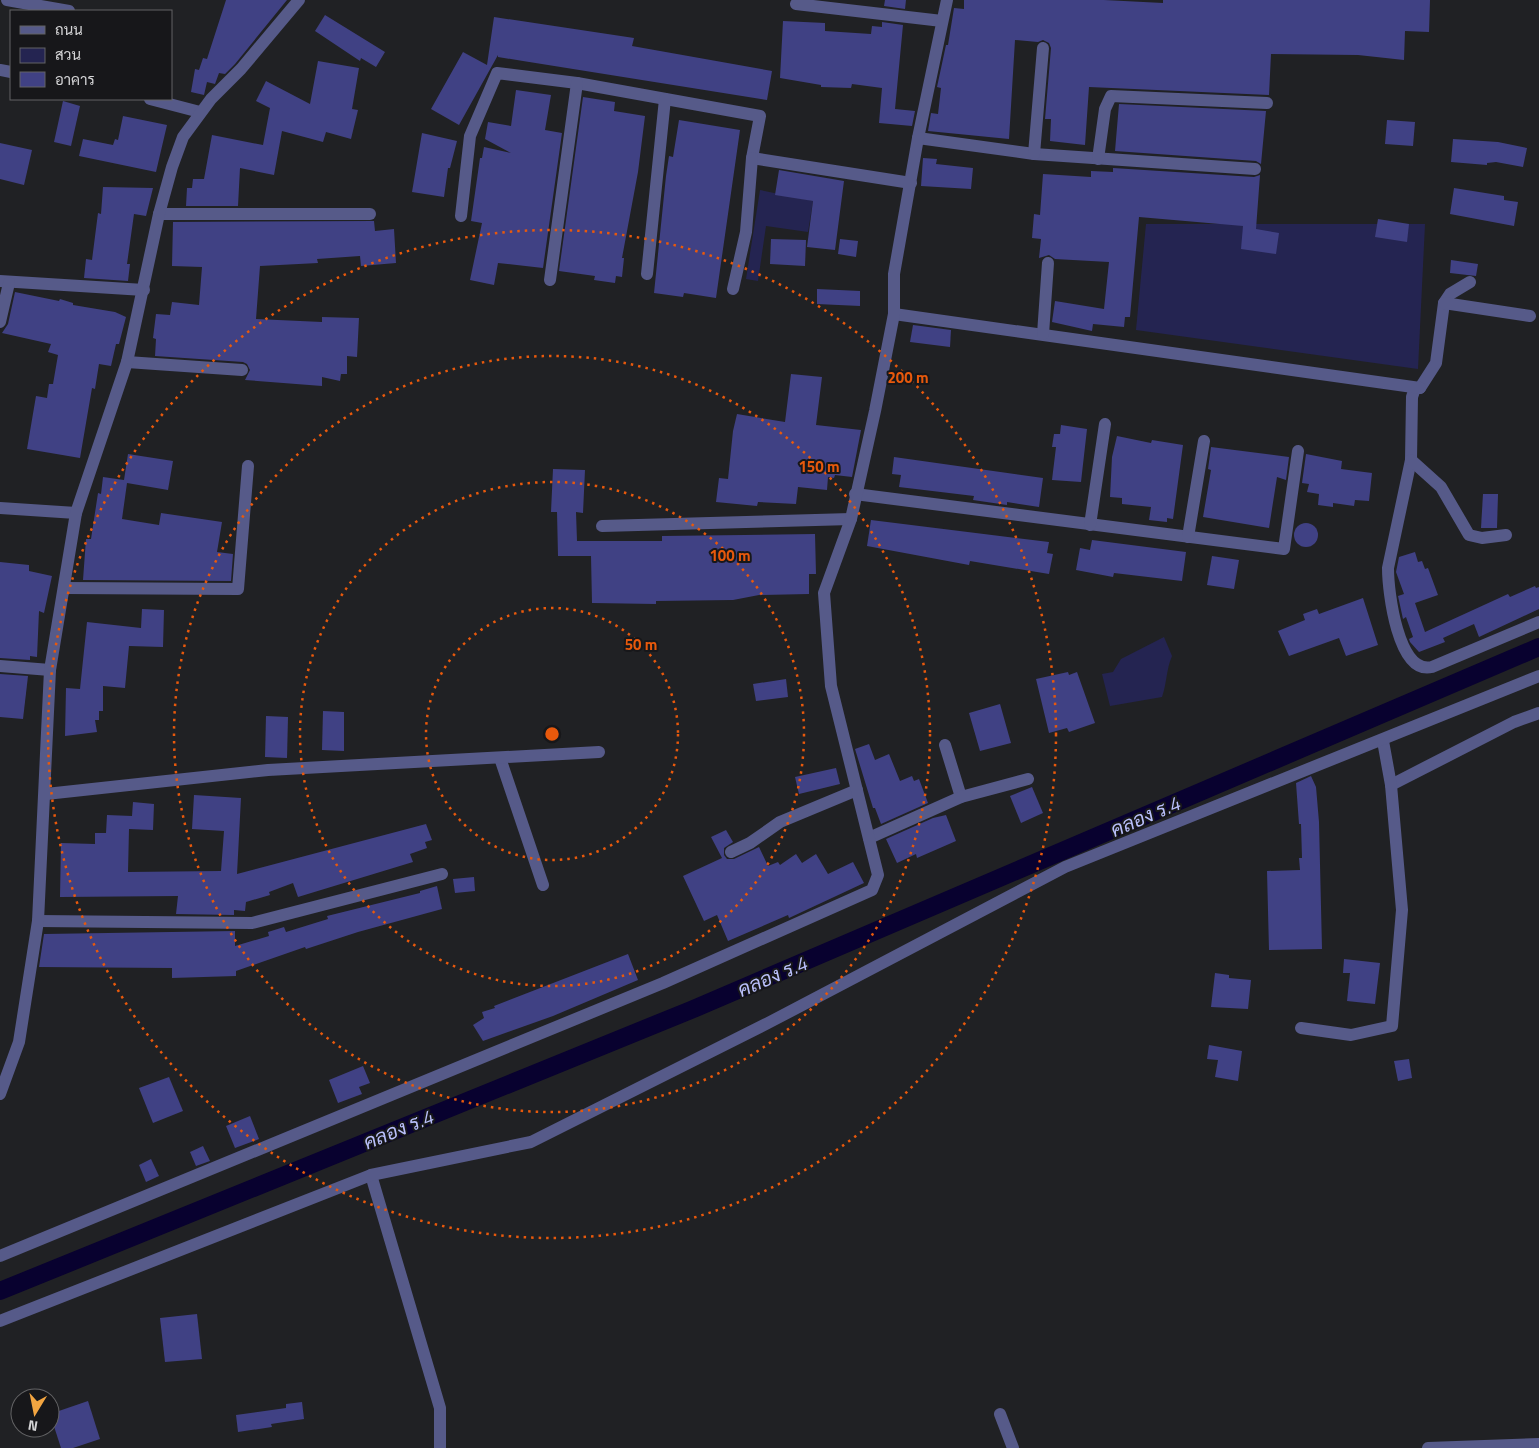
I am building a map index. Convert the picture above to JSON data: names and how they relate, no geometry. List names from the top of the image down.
{
  "water": ["คลอง ร.4"],
  "legend": ["ถนน", "สวน", "อาคาร"],
  "north": "bottom",
  "rings": [
    "200 m",
    "150 m",
    "100 m",
    "50 m"
  ]
}
